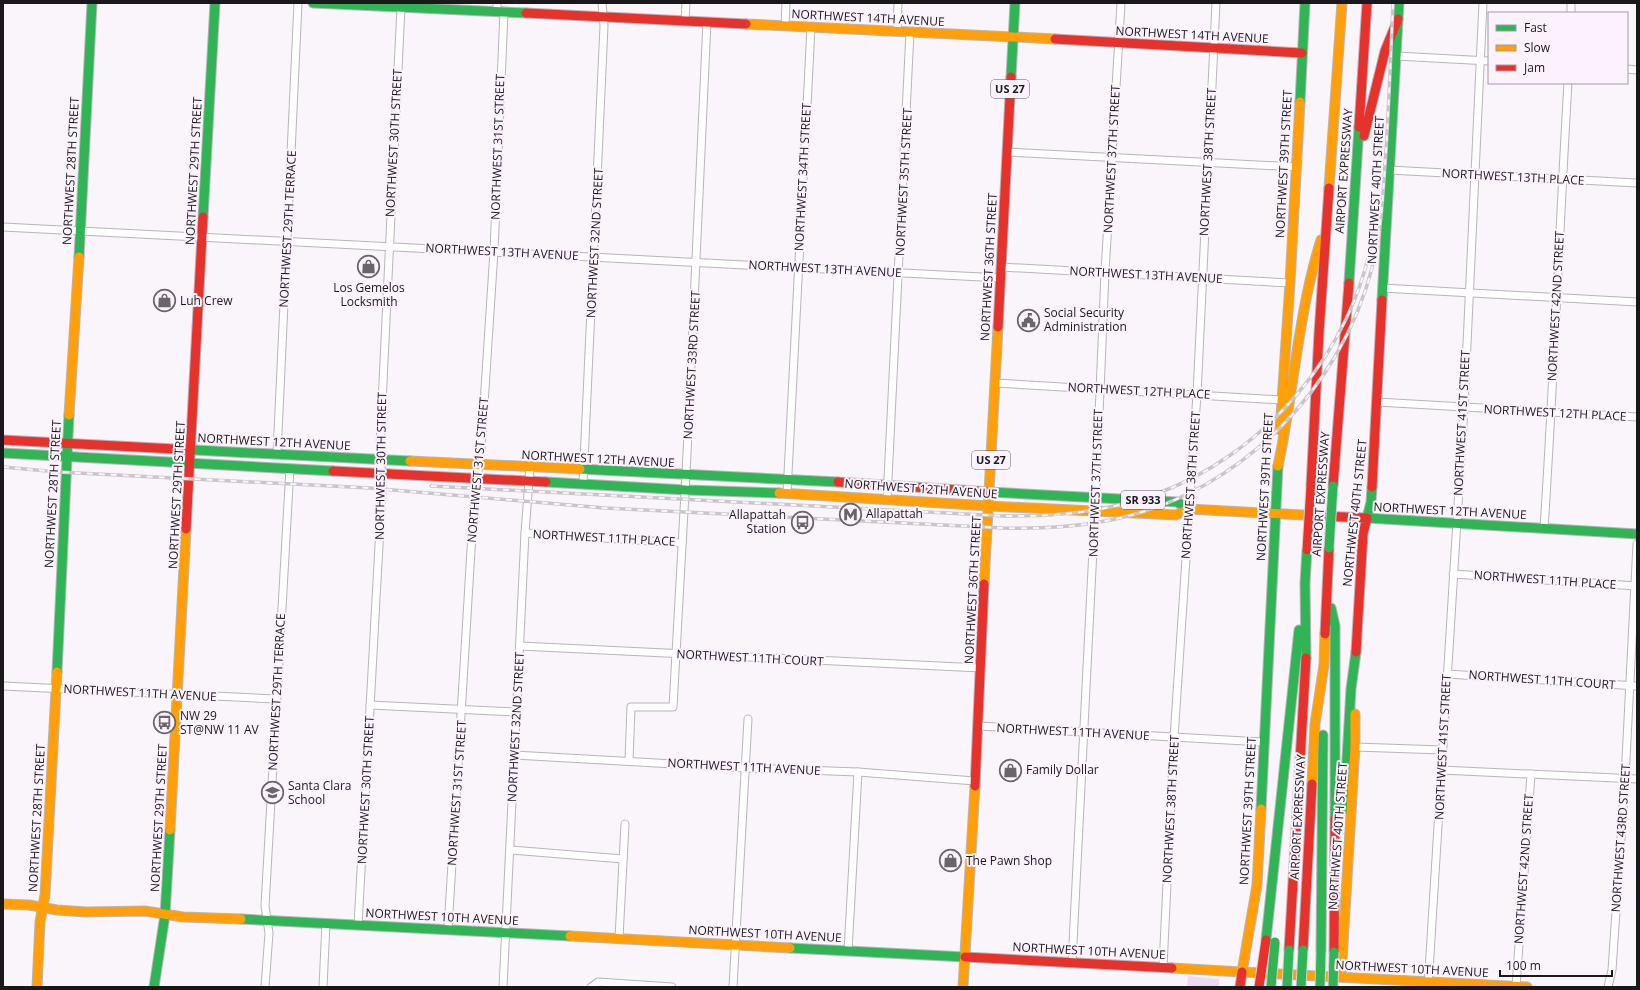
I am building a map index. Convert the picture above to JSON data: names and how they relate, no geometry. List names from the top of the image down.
{
  "streets": {
    "main road": [
      "NORTHWEST 14TH AVENUE",
      "US 27",
      "NORTHWEST 39TH STREET",
      "NORTHWEST 28TH STREET",
      "NORTHWEST 29TH STREET",
      "AIRPORT EXPRESSWAY",
      "NORTHWEST 40TH STREET",
      "NORTHWEST 36TH STREET",
      "NORTHWEST 12TH AVENUE",
      "SR 933",
      "NORTHWEST 10TH AVENUE"
    ],
    "street": [
      "NORTHWEST 30TH STREET",
      "NORTHWEST 31ST STREET",
      "NORTHWEST 37TH STREET",
      "NORTHWEST 38TH STREET",
      "NORTHWEST 34TH STREET",
      "NORTHWEST 13TH PLACE",
      "NORTHWEST 35TH STREET",
      "NORTHWEST 29TH TERRACE",
      "NORTHWEST 32ND STREET",
      "NORTHWEST 13TH AVENUE",
      "NORTHWEST 42ND STREET",
      "NORTHWEST 33RD STREET",
      "NORTHWEST 12TH PLACE",
      "NORTHWEST 41ST STREET",
      "NORTHWEST 11TH PLACE",
      "NORTHWEST 11TH COURT",
      "NORTHWEST 11TH AVENUE",
      "NORTHWEST 43RD STREET"
    ]
  },
  "crossings": [
    ["NORTHWEST 14TH AVENUE", "NORTHWEST 30TH STREET"],
    ["NORTHWEST 14TH AVENUE", "NORTHWEST 31ST STREET"],
    ["NORTHWEST 14TH AVENUE", "NORTHWEST 37TH STREET"],
    ["NORTHWEST 14TH AVENUE", "NORTHWEST 38TH STREET"],
    ["NORTHWEST 14TH AVENUE", "NORTHWEST 39TH STREET"],
    ["NORTHWEST 14TH AVENUE", "NORTHWEST 34TH STREET"],
    ["NORTHWEST 14TH AVENUE", "NORTHWEST 35TH STREET"],
    ["NORTHWEST 14TH AVENUE", "NORTHWEST 32ND STREET"],
    ["NORTHWEST 14TH AVENUE", "NORTHWEST 36TH STREET"],
    ["NORTHWEST 14TH AVENUE", "NORTHWEST 33RD STREET"],
    ["NORTHWEST 30TH STREET", "NORTHWEST 13TH AVENUE"],
    ["NORTHWEST 30TH STREET", "NORTHWEST 12TH AVENUE"],
    ["NORTHWEST 30TH STREET", "NORTHWEST 10TH AVENUE"],
    ["NORTHWEST 31ST STREET", "NORTHWEST 13TH AVENUE"],
    ["NORTHWEST 31ST STREET", "NORTHWEST 12TH AVENUE"],
    ["NORTHWEST 31ST STREET", "NORTHWEST 10TH AVENUE"],
    ["NORTHWEST 37TH STREET", "NORTHWEST 13TH AVENUE"],
    ["NORTHWEST 37TH STREET", "NORTHWEST 12TH PLACE"],
    ["NORTHWEST 37TH STREET", "NORTHWEST 12TH AVENUE"],
    ["NORTHWEST 37TH STREET", "NORTHWEST 11TH AVENUE"],
    ["NORTHWEST 37TH STREET", "NORTHWEST 10TH AVENUE"],
    ["NORTHWEST 38TH STREET", "NORTHWEST 13TH AVENUE"],
    ["NORTHWEST 38TH STREET", "NORTHWEST 12TH PLACE"],
    ["NORTHWEST 38TH STREET", "NORTHWEST 12TH AVENUE"],
    ["NORTHWEST 38TH STREET", "NORTHWEST 11TH AVENUE"],
    ["NORTHWEST 38TH STREET", "NORTHWEST 10TH AVENUE"],
    ["NORTHWEST 39TH STREET", "NORTHWEST 13TH AVENUE"],
    ["NORTHWEST 39TH STREET", "NORTHWEST 12TH PLACE"],
    ["NORTHWEST 39TH STREET", "NORTHWEST 12TH AVENUE"],
    ["NORTHWEST 39TH STREET", "NORTHWEST 11TH AVENUE"],
    ["NORTHWEST 39TH STREET", "NORTHWEST 10TH AVENUE"],
    ["NORTHWEST 28TH STREET", "NORTHWEST 13TH AVENUE"],
    ["NORTHWEST 28TH STREET", "NORTHWEST 12TH AVENUE"],
    ["NORTHWEST 28TH STREET", "NORTHWEST 11TH AVENUE"],
    ["NORTHWEST 28TH STREET", "NORTHWEST 10TH AVENUE"],
    ["NORTHWEST 29TH STREET", "NORTHWEST 13TH AVENUE"],
    ["NORTHWEST 29TH STREET", "NORTHWEST 12TH AVENUE"],
    ["NORTHWEST 29TH STREET", "NORTHWEST 11TH AVENUE"],
    ["NORTHWEST 29TH STREET", "NORTHWEST 10TH AVENUE"],
    ["NORTHWEST 34TH STREET", "NORTHWEST 13TH AVENUE"],
    ["NORTHWEST 34TH STREET", "NORTHWEST 12TH AVENUE"],
    ["NORTHWEST 13TH PLACE", "NORTHWEST 40TH STREET"],
    ["NORTHWEST 13TH PLACE", "NORTHWEST 42ND STREET"],
    ["NORTHWEST 13TH PLACE", "NORTHWEST 41ST STREET"],
    ["NORTHWEST 35TH STREET", "NORTHWEST 13TH AVENUE"],
    ["NORTHWEST 35TH STREET", "NORTHWEST 12TH AVENUE"],
    ["NORTHWEST 40TH STREET", "NORTHWEST 12TH PLACE"],
    ["NORTHWEST 40TH STREET", "NORTHWEST 12TH AVENUE"],
    ["NORTHWEST 40TH STREET", "NORTHWEST 10TH AVENUE"],
    ["NORTHWEST 29TH TERRACE", "NORTHWEST 13TH AVENUE"],
    ["NORTHWEST 29TH TERRACE", "NORTHWEST 12TH AVENUE"],
    ["NORTHWEST 29TH TERRACE", "NORTHWEST 11TH AVENUE"],
    ["NORTHWEST 29TH TERRACE", "NORTHWEST 10TH AVENUE"],
    ["NORTHWEST 32ND STREET", "NORTHWEST 13TH AVENUE"],
    ["NORTHWEST 32ND STREET", "NORTHWEST 12TH AVENUE"],
    ["NORTHWEST 32ND STREET", "NORTHWEST 11TH PLACE"],
    ["NORTHWEST 32ND STREET", "NORTHWEST 11TH COURT"],
    ["NORTHWEST 32ND STREET", "NORTHWEST 11TH AVENUE"],
    ["NORTHWEST 32ND STREET", "NORTHWEST 10TH AVENUE"],
    ["NORTHWEST 13TH AVENUE", "NORTHWEST 36TH STREET"],
    ["NORTHWEST 13TH AVENUE", "NORTHWEST 33RD STREET"],
    ["NORTHWEST 36TH STREET", "NORTHWEST 12TH PLACE"],
    ["NORTHWEST 36TH STREET", "NORTHWEST 12TH AVENUE"],
    ["NORTHWEST 36TH STREET", "NORTHWEST 11TH COURT"],
    ["NORTHWEST 36TH STREET", "NORTHWEST 11TH AVENUE"],
    ["NORTHWEST 36TH STREET", "NORTHWEST 10TH AVENUE"],
    ["NORTHWEST 42ND STREET", "NORTHWEST 12TH PLACE"],
    ["NORTHWEST 42ND STREET", "NORTHWEST 12TH AVENUE"],
    ["NORTHWEST 42ND STREET", "NORTHWEST 10TH AVENUE"],
    ["NORTHWEST 33RD STREET", "NORTHWEST 12TH AVENUE"],
    ["NORTHWEST 33RD STREET", "NORTHWEST 11TH PLACE"],
    ["NORTHWEST 33RD STREET", "NORTHWEST 11TH COURT"],
    ["NORTHWEST 33RD STREET", "NORTHWEST 11TH AVENUE"],
    ["NORTHWEST 12TH PLACE", "NORTHWEST 41ST STREET"],
    ["NORTHWEST 41ST STREET", "NORTHWEST 12TH AVENUE"],
    ["NORTHWEST 41ST STREET", "NORTHWEST 11TH PLACE"],
    ["NORTHWEST 41ST STREET", "NORTHWEST 11TH COURT"],
    ["NORTHWEST 41ST STREET", "NORTHWEST 10TH AVENUE"],
    ["NORTHWEST 11TH PLACE", "NORTHWEST 43RD STREET"],
    ["NORTHWEST 11TH COURT", "NORTHWEST 43RD STREET"]
  ],
  "places": {
    "shop": [
      "Los Gemelos Locksmith",
      "Luh Crew",
      "Family Dollar",
      "The Pawn Shop"
    ],
    "public building": ["Social Security Administration"],
    "metro station": ["Allapattah"],
    "bus stop": ["Allapattah Station", "NW 29 ST@NW 11 AV"],
    "school or university": ["Santa Clara School"]
  },
  "legend": ["Fast", "Slow", "Jam"],
  "scale_bar": "100 m"
}
